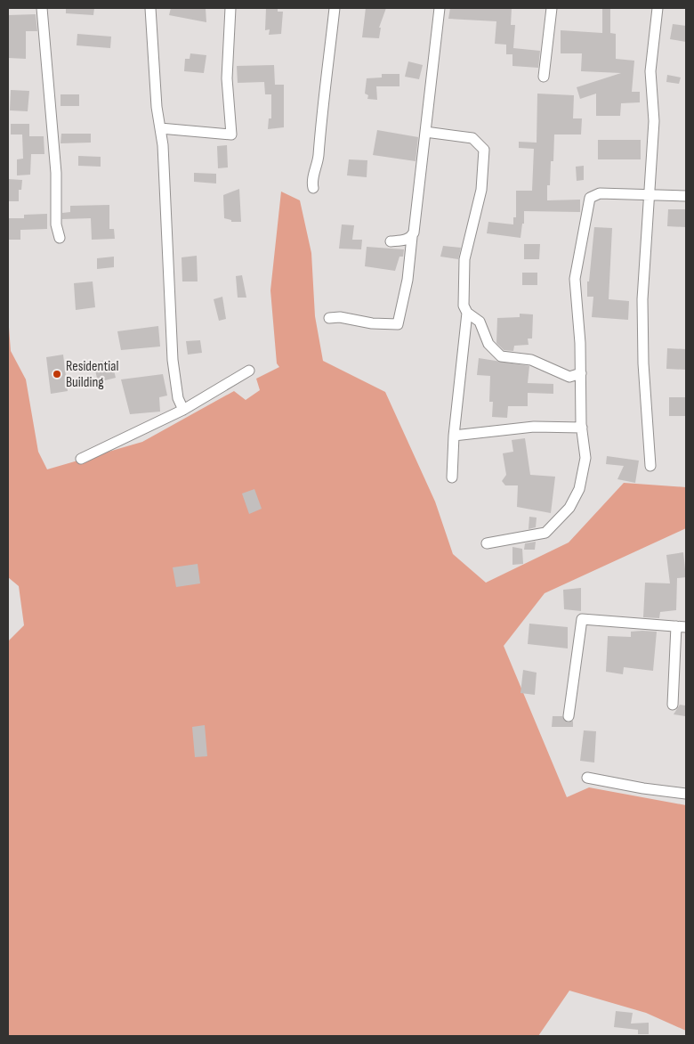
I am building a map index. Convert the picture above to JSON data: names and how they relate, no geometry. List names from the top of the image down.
{
  "places": ["Residential Building"]
}
